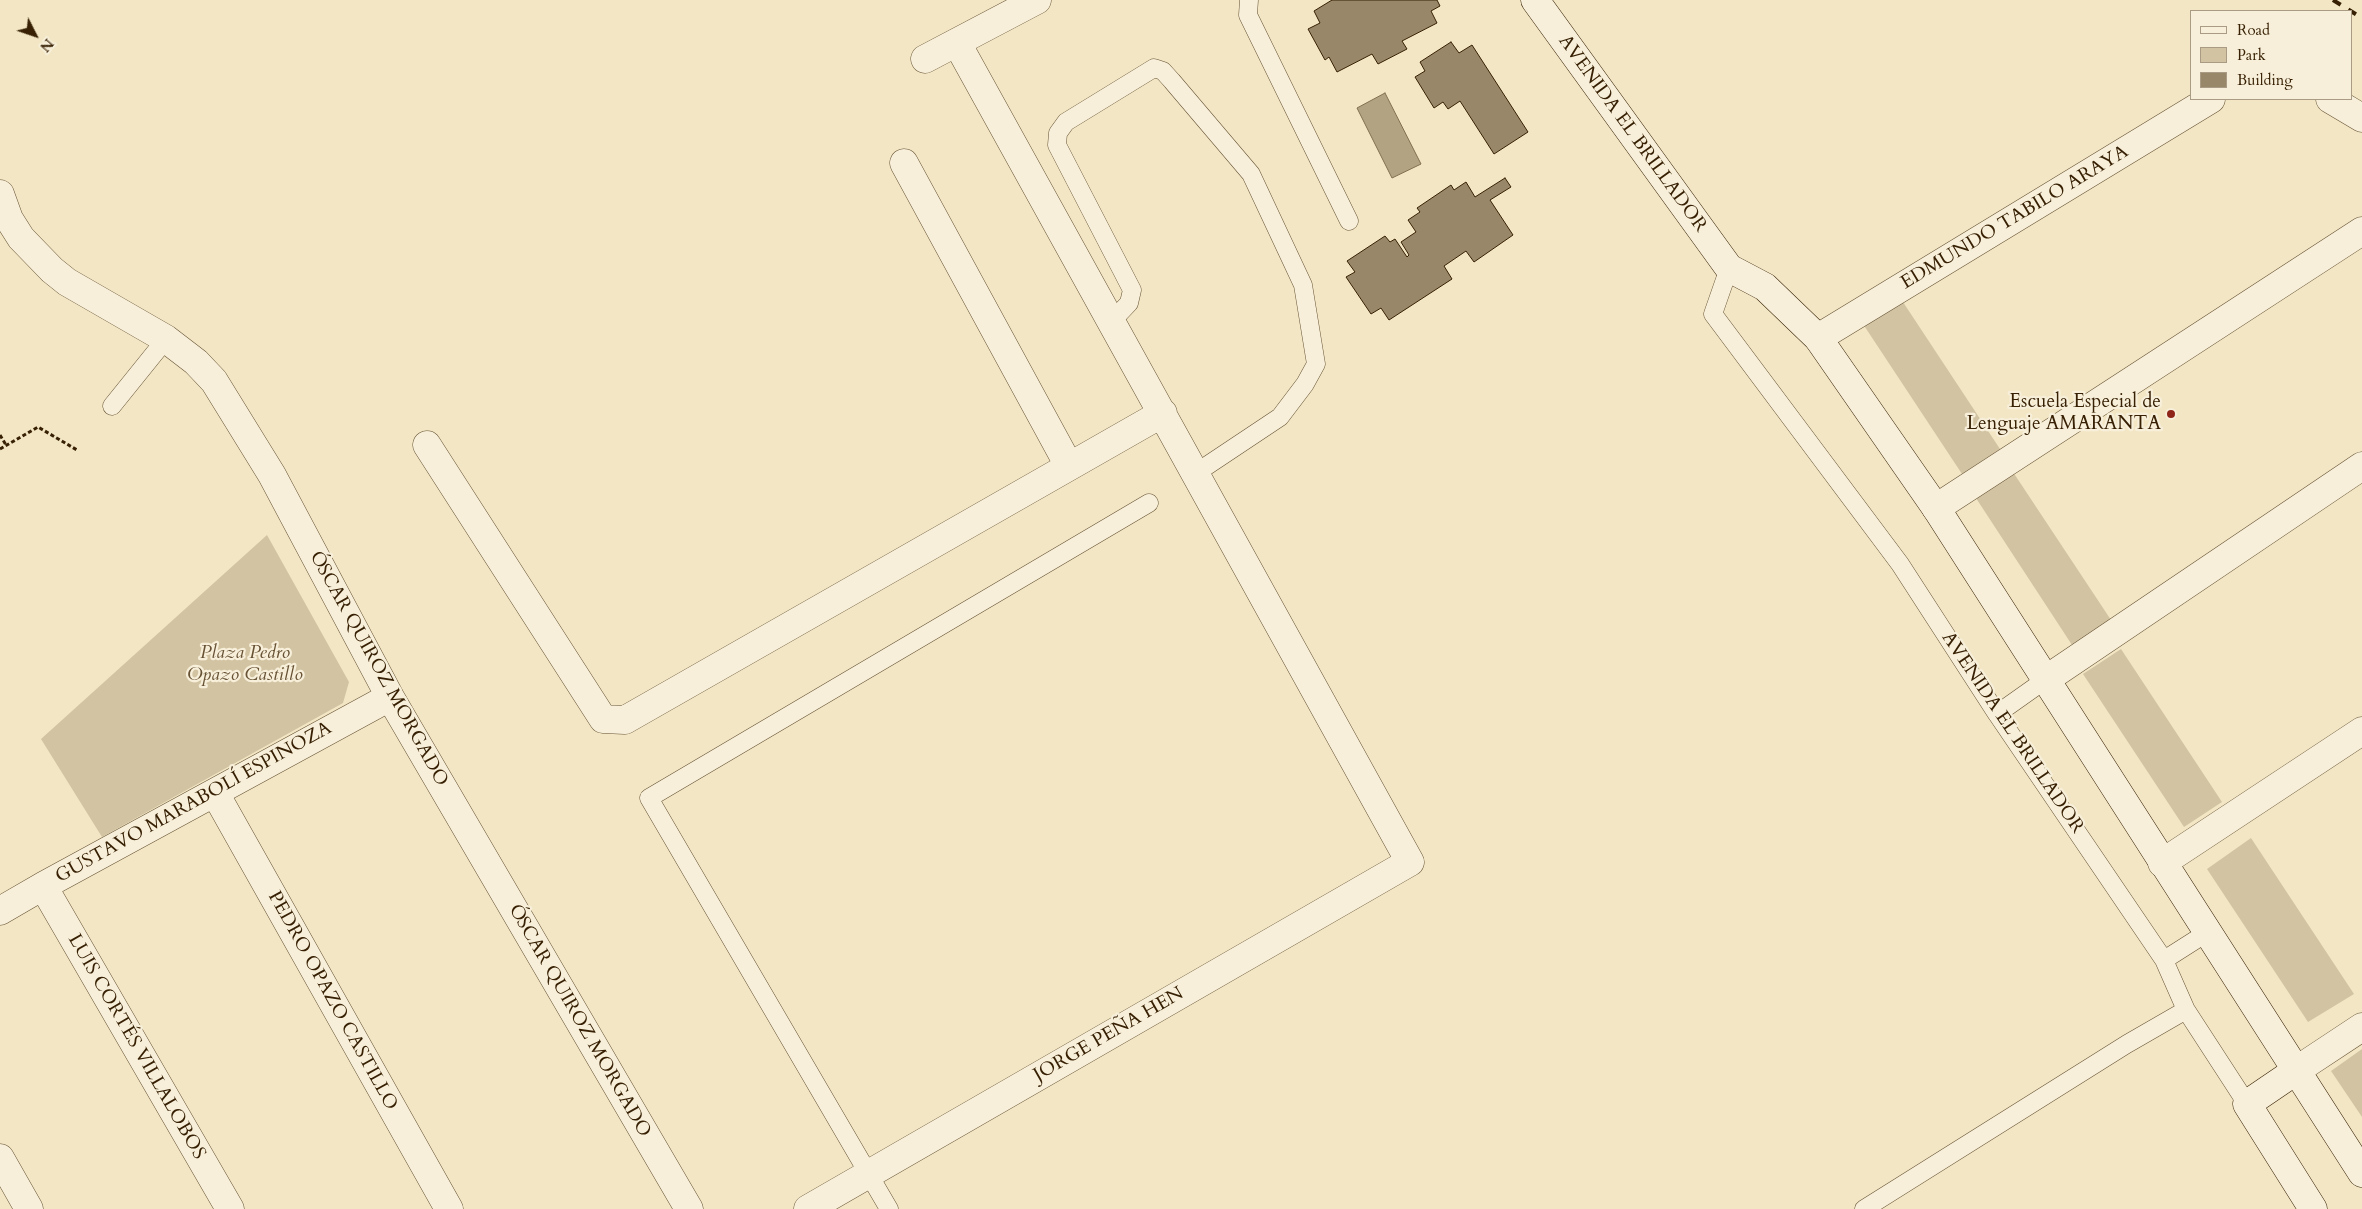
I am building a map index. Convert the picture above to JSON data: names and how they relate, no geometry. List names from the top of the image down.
{
  "streets": {
    "street": [
      "AVENIDA EL BRILLADOR",
      "EDMUNDO TABILO ARAYA",
      "ÓSCAR QUIROZ MORGADO",
      "GUSTAVO MARABOLÍ ESPINOZA",
      "PEDRO OPAZO CASTILLO",
      "JORGE PEÑA HEN",
      "LUIS CORTÉS VILLALOBOS"
    ]
  },
  "crossings": [
    ["AVENIDA EL BRILLADOR", "EDMUNDO TABILO ARAYA"],
    ["ÓSCAR QUIROZ MORGADO", "GUSTAVO MARABOLÍ ESPINOZA"],
    ["GUSTAVO MARABOLÍ ESPINOZA", "PEDRO OPAZO CASTILLO"],
    ["GUSTAVO MARABOLÍ ESPINOZA", "LUIS CORTÉS VILLALOBOS"]
  ],
  "parks": ["Plaza Pedro Opazo Castillo"],
  "places": ["Escuela Especial de Lenguaje AMARANTA"],
  "legend": ["Road", "Park", "Building"],
  "north": "bottom right"
}
